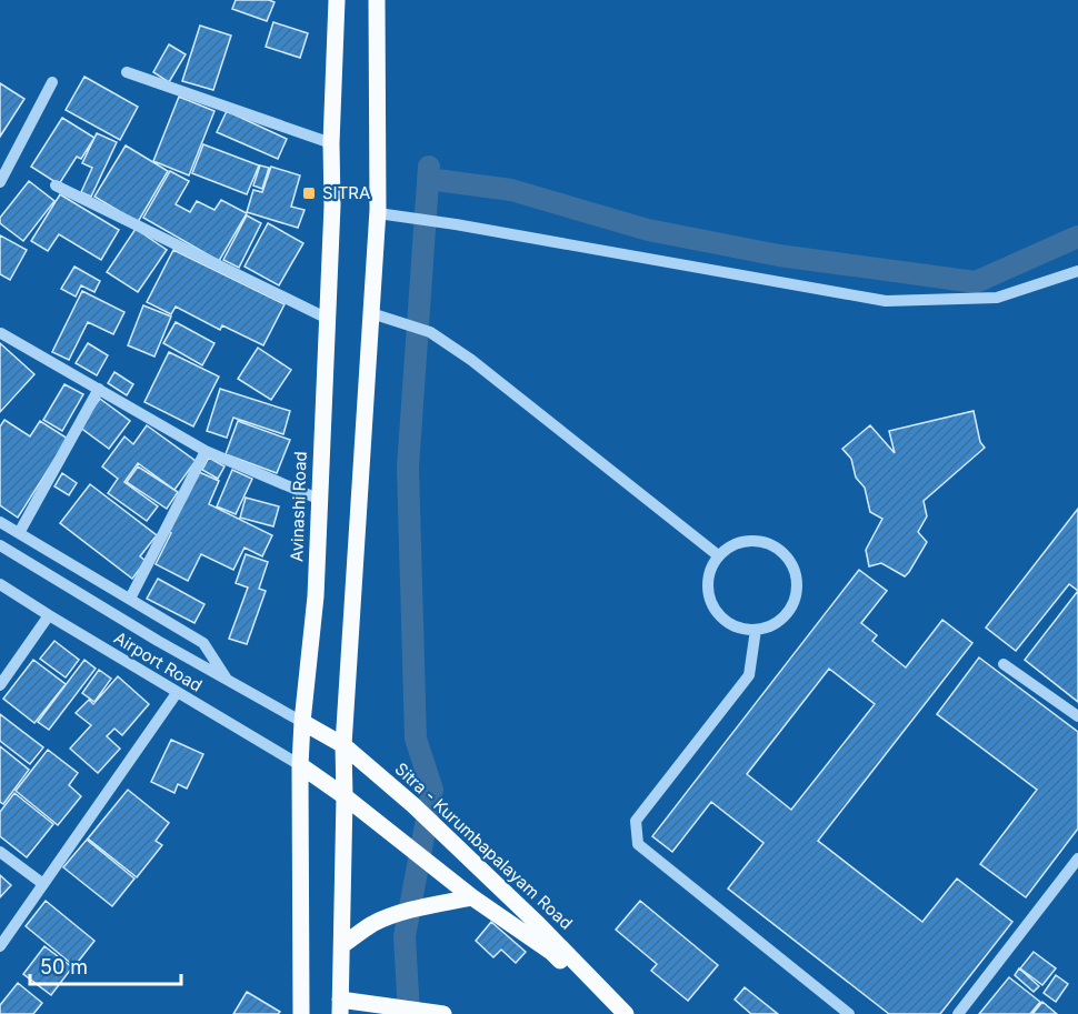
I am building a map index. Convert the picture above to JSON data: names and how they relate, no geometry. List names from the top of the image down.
{
  "streets": {
    "main road": ["Avinashi Road", "Sitra - Kurumbapalayam Road"],
    "street": ["Airport Road"]
  },
  "crossings": [
    ["Avinashi Road", "Airport Road"],
    ["Avinashi Road", "Sitra - Kurumbapalayam Road"],
    ["Airport Road", "Sitra - Kurumbapalayam Road"]
  ],
  "places": {
    "transit": ["SITRA"]
  },
  "scale_bar": "50 m"
}
